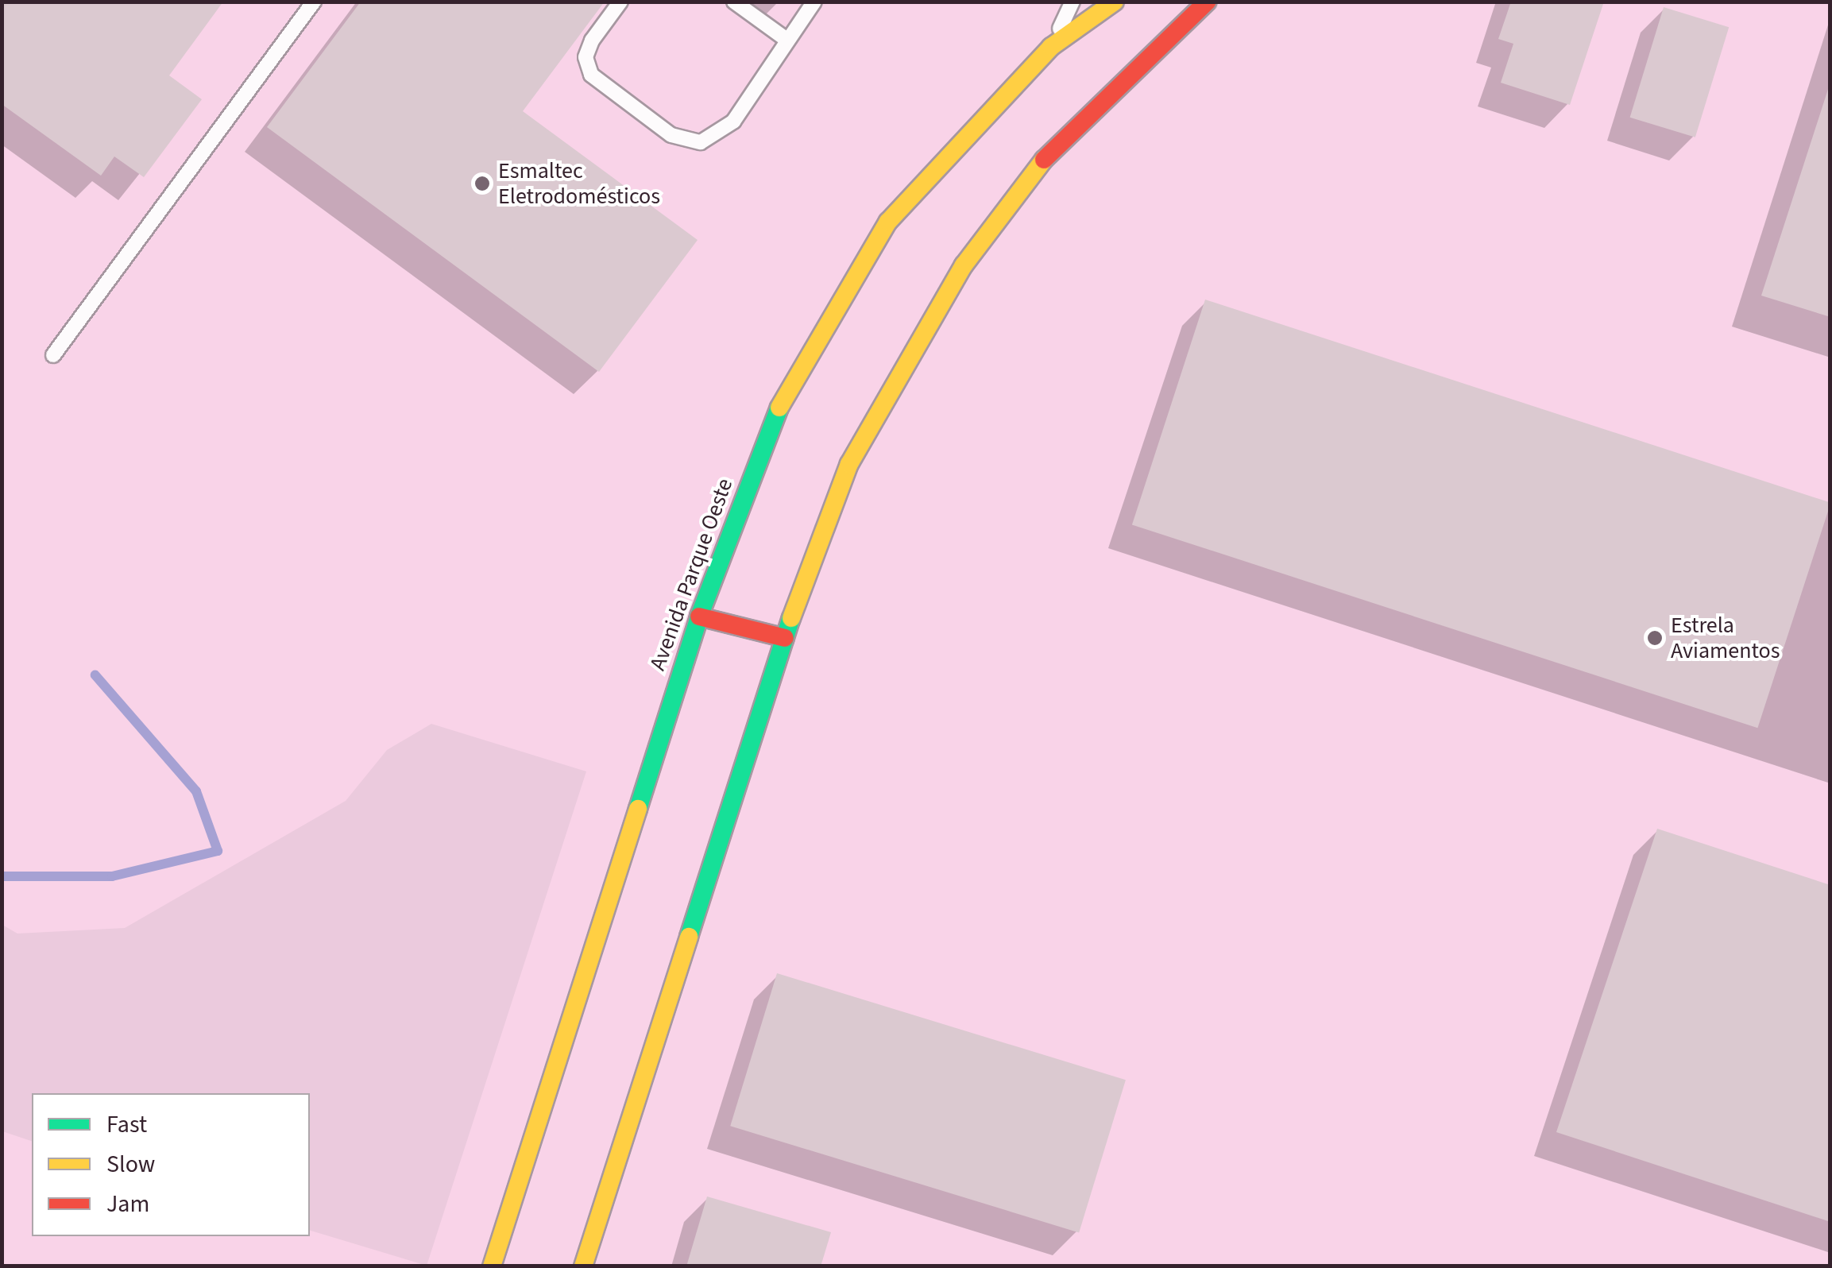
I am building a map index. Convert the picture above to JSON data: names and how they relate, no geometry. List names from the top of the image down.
{
  "streets": {
    "street": ["Avenida Parque Oeste"]
  },
  "places": ["Esmaltec Eletrodomésticos", "Estrela Aviamentos"],
  "legend": ["Fast", "Slow", "Jam"]
}
